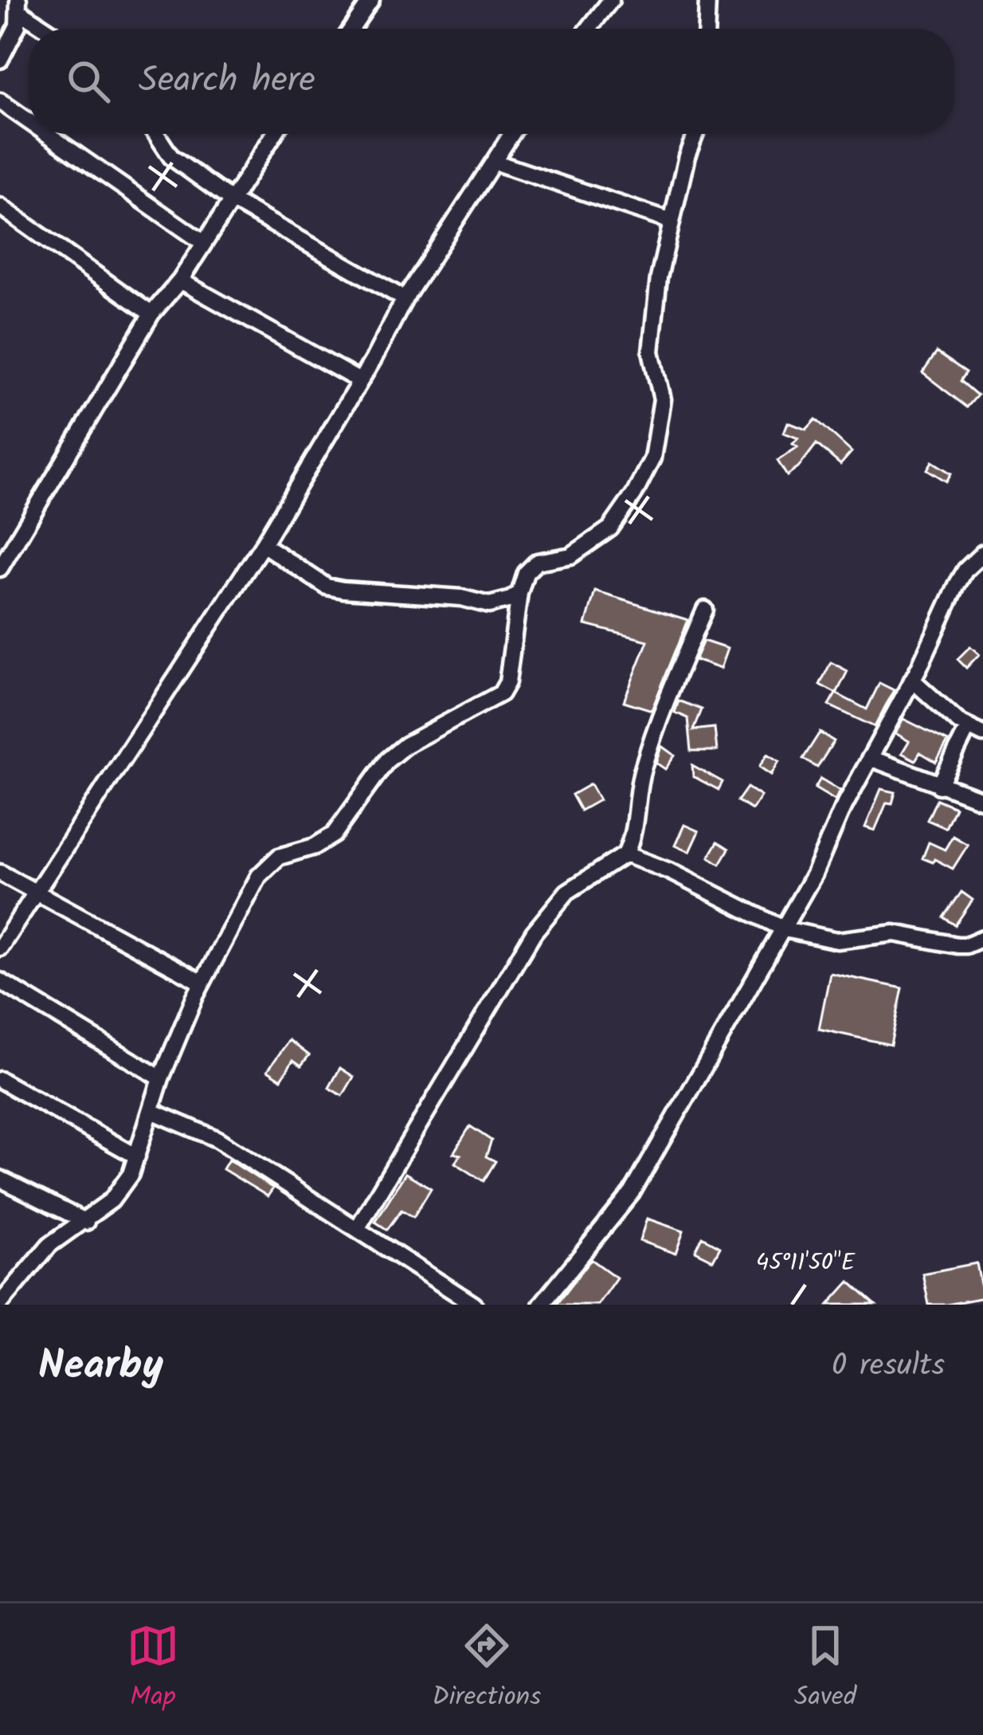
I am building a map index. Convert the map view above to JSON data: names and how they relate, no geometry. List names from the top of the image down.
{
  "page": {
    "search": "Search here",
    "heading": ["Nearby", "0 results"],
    "nav": ["Map", "Directions", "Saved"]
  },
  "coordinates": ["45°11'50\"E"]
}
